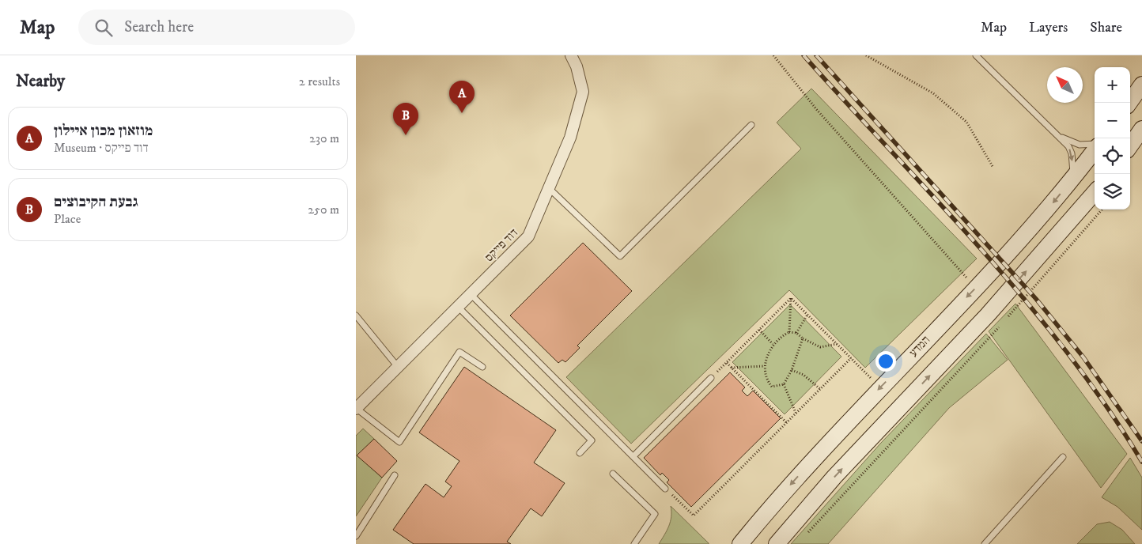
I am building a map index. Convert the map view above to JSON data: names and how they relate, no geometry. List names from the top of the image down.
{
  "streets": {
    "main road": ["המדע"],
    "street": ["דוד פייקס"]
  },
  "north": "top left",
  "page": {
    "header": "Map",
    "search": "Search here",
    "nav": ["Map", "Layers", "Share"],
    "heading": ["Nearby", "2 results"],
    "map_buttons": ["+", "−"],
    "pins": ["A", "B"],
    "list": [
      {
        "mark": "A",
        "name": "מוזאון מכון איילון",
        "note": "Museum · דוד פייקס",
        "value": "230 m"
      },
      {
        "mark": "B",
        "name": "גבעת הקיבוצים",
        "note": "Place",
        "value": "250 m"
      }
    ]
  }
}
